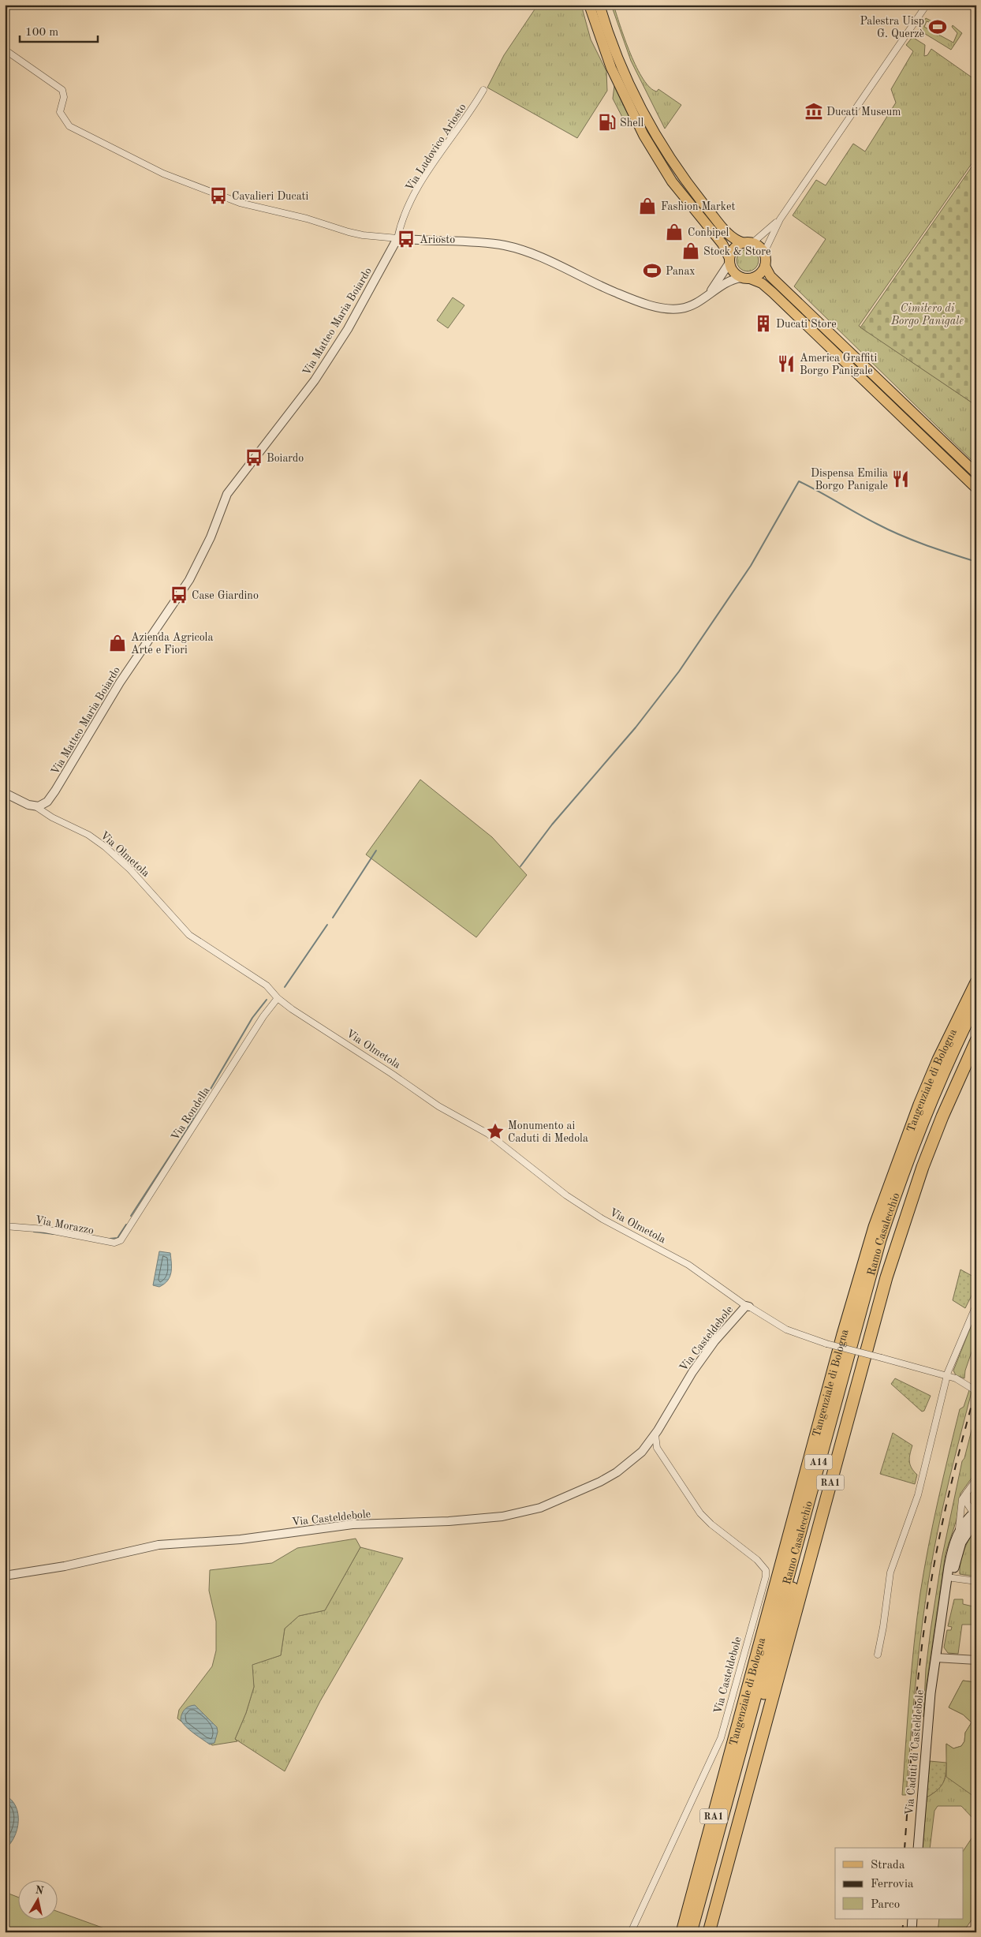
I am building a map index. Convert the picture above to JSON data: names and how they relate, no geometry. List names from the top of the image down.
{
  "streets": {
    "highway": [
      "Tangenziale di Bologna",
      "Ramo Casalecchio",
      "A14",
      "RA1"
    ],
    "main road": ["Via Caduti di Casteldebole"],
    "street": [
      "Via Ludovico Ariosto",
      "Via Matteo Maria Boiardo",
      "Via Olmetola",
      "Via Rondella",
      "Via Morazzo",
      "Via Casteldebole"
    ]
  },
  "crossings": [
    ["Via Ludovico Ariosto", "Via Matteo Maria Boiardo"],
    ["Via Matteo Maria Boiardo", "Via Olmetola"],
    ["Via Olmetola", "Via Rondella"],
    ["Via Olmetola", "Via Casteldebole"],
    ["Via Rondella", "Via Morazzo"]
  ],
  "parks": ["Cimitero di Borgo Panigale"],
  "places": {
    "sports": ["Palestra Uisp G. Querzè", "Panax"],
    "museum": ["Ducati Museum"],
    "fuel station": ["Shell"],
    "bus stop": [
      "Cavalieri Ducati",
      "Ariosto",
      "Boiardo",
      "Case Giardino"
    ],
    "shop": [
      "Fashion Market",
      "Conbipel",
      "Stock & Store",
      "Azienda Agricola Arte e Fiori"
    ],
    "building": ["Ducati Store"],
    "restaurant": ["America Graffiti Borgo Panigale", "Dispensa Emilia Borgo Panigale"],
    "place": ["Monumento ai Caduti di Medola"]
  },
  "legend": ["Strada", "Ferrovia", "Parco"],
  "scale_bar": "100 m",
  "north": "top"
}
